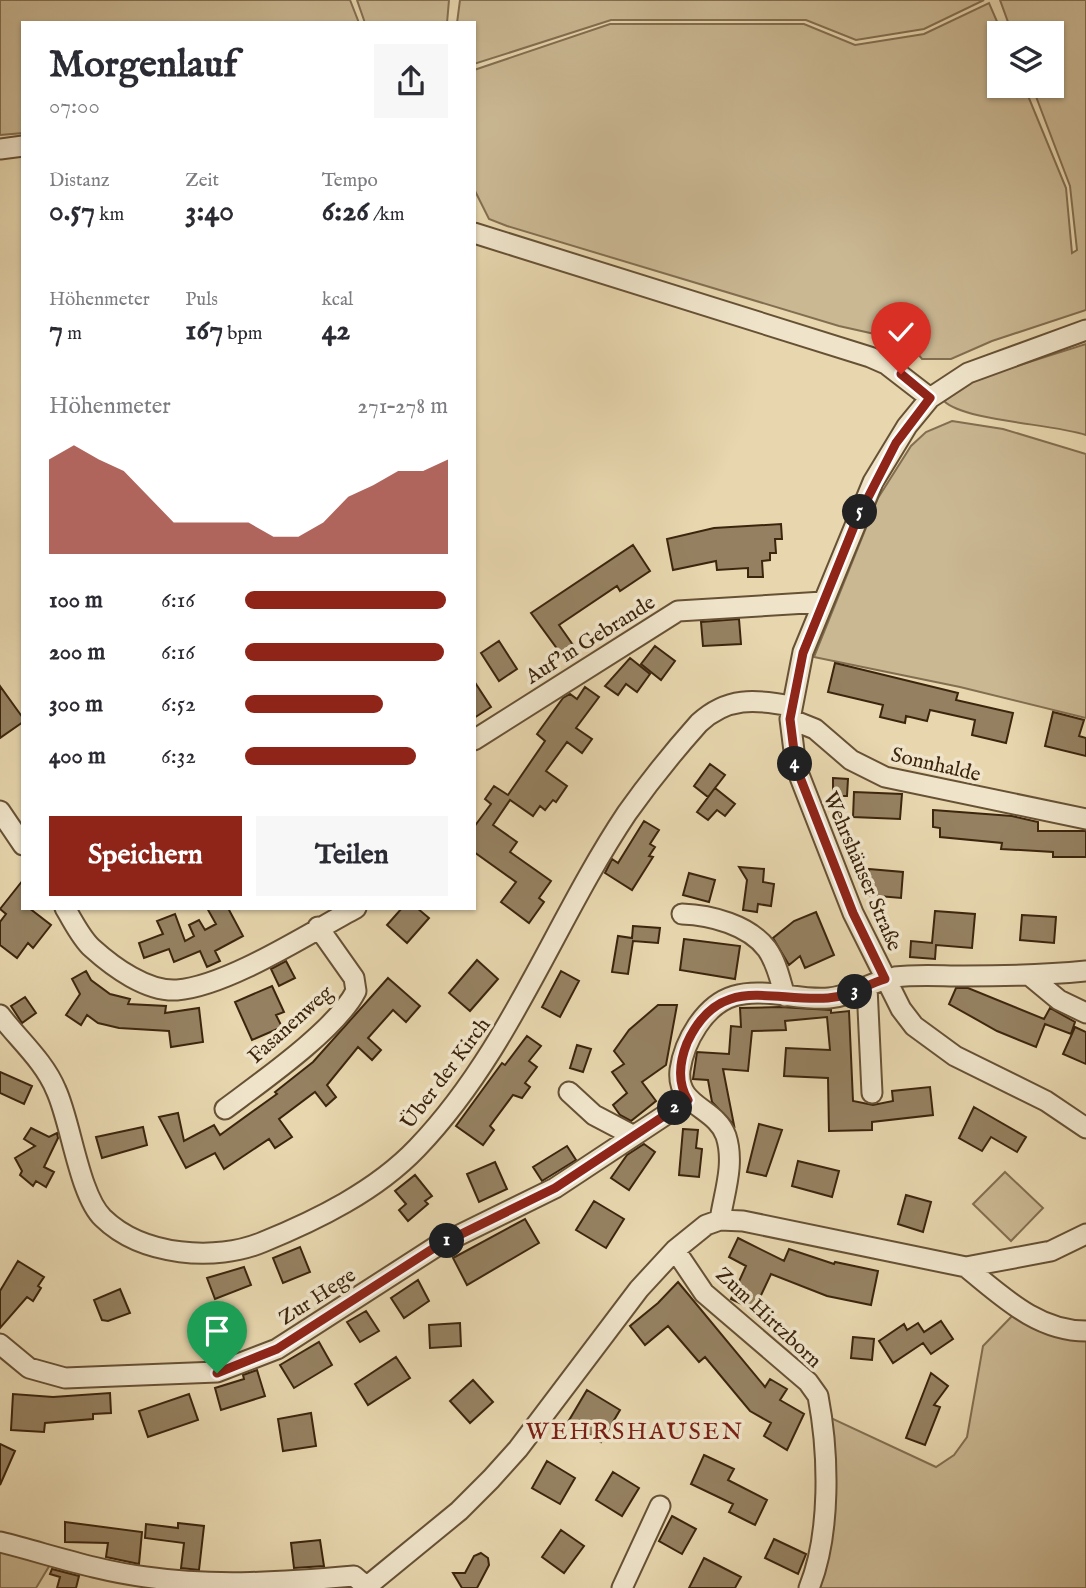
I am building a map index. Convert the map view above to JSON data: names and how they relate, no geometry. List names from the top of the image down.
{
  "streets": {
    "street": [
      "Auf'm Gebrande",
      "Sonnhalde",
      "Wehrshäuser Straße",
      "Fasanenweg",
      "Über der Kirch",
      "Zur Hege",
      "Zum Hirtzborn"
    ]
  },
  "crossings": [
    ["Auf'm Gebrande", "Wehrshäuser Straße"],
    ["Sonnhalde", "Wehrshäuser Straße"],
    ["Sonnhalde", "Über der Kirch"],
    ["Wehrshäuser Straße", "Über der Kirch"]
  ],
  "districts": ["WEHRSHAUSEN"],
  "page": {
    "heading": ["Morgenlauf", "07:00"],
    "stats": [
      ["Distanz", "0.57 km"],
      ["Zeit", "3:40"],
      ["Tempo", "6:26 /km"],
      ["Höhenmeter", "7 m"],
      ["Puls", "167 bpm"],
      ["kcal", "42"]
    ],
    "chart": ["Höhenmeter", "271–278 m"],
    "pins": [
      "5",
      "4",
      "3",
      "2",
      "1"
    ],
    "list": [
      {
        "name": "100 m",
        "note": "6:16"
      },
      {
        "name": "200 m",
        "note": "6:16"
      },
      {
        "name": "300 m",
        "note": "6:52"
      },
      {
        "name": "400 m",
        "note": "6:32"
      }
    ],
    "buttons": ["Speichern", "Teilen"]
  }
}
